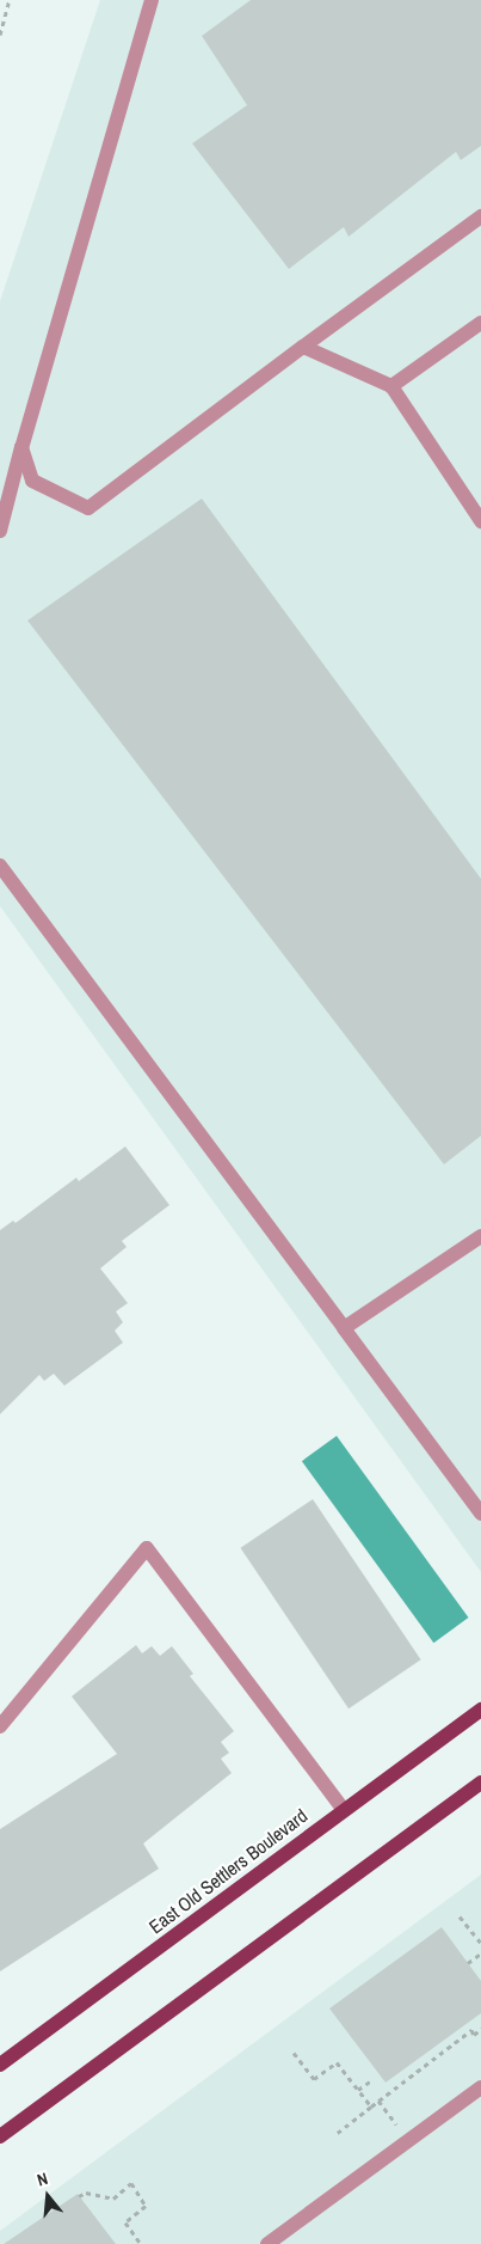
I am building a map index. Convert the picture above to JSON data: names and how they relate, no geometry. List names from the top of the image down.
{
  "streets": {
    "main road": ["East Old Settlers Boulevard"]
  },
  "north": "top"
}
